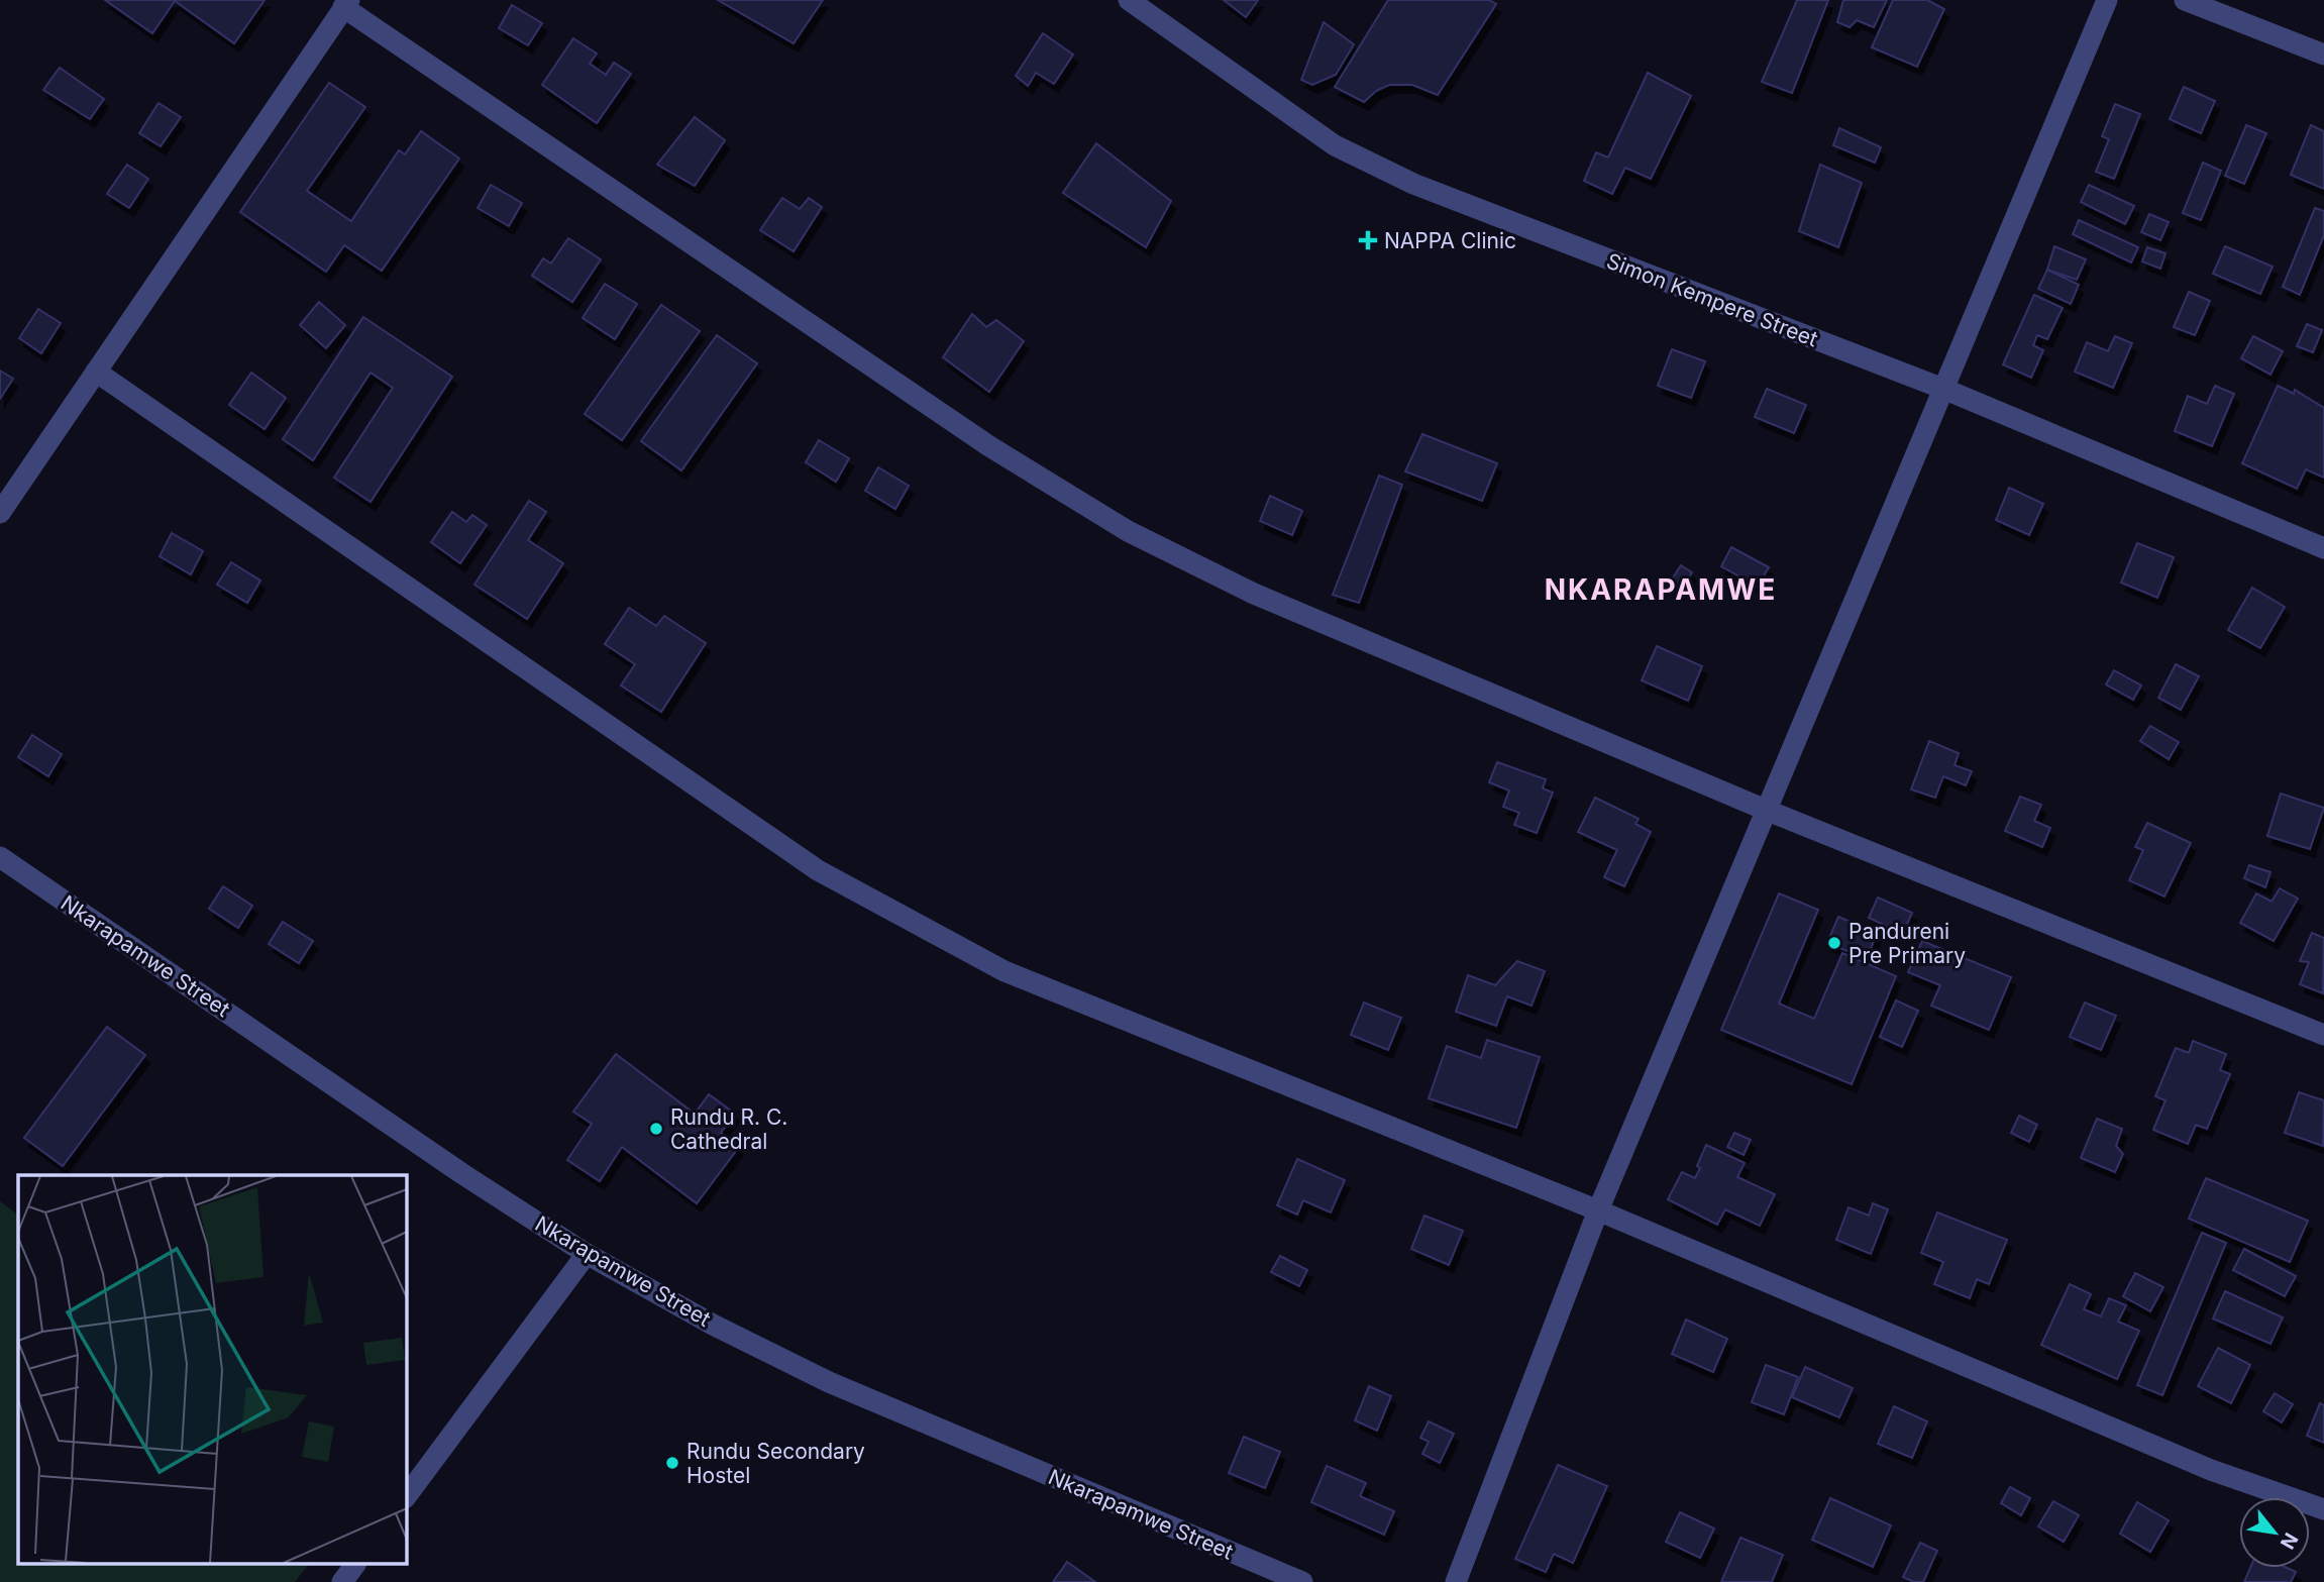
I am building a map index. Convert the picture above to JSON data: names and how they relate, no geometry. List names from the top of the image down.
{
  "streets": {
    "street": ["Simon Kempere Street", "Nkarapamwe Street"]
  },
  "districts": ["NKARAPAMWE"],
  "places": {
    "health": ["NAPPA Clinic"],
    "other": ["Pandureni Pre Primary", "Rundu R. C. Cathedral", "Rundu Secondary Hostel"]
  },
  "north": "bottom right"
}
